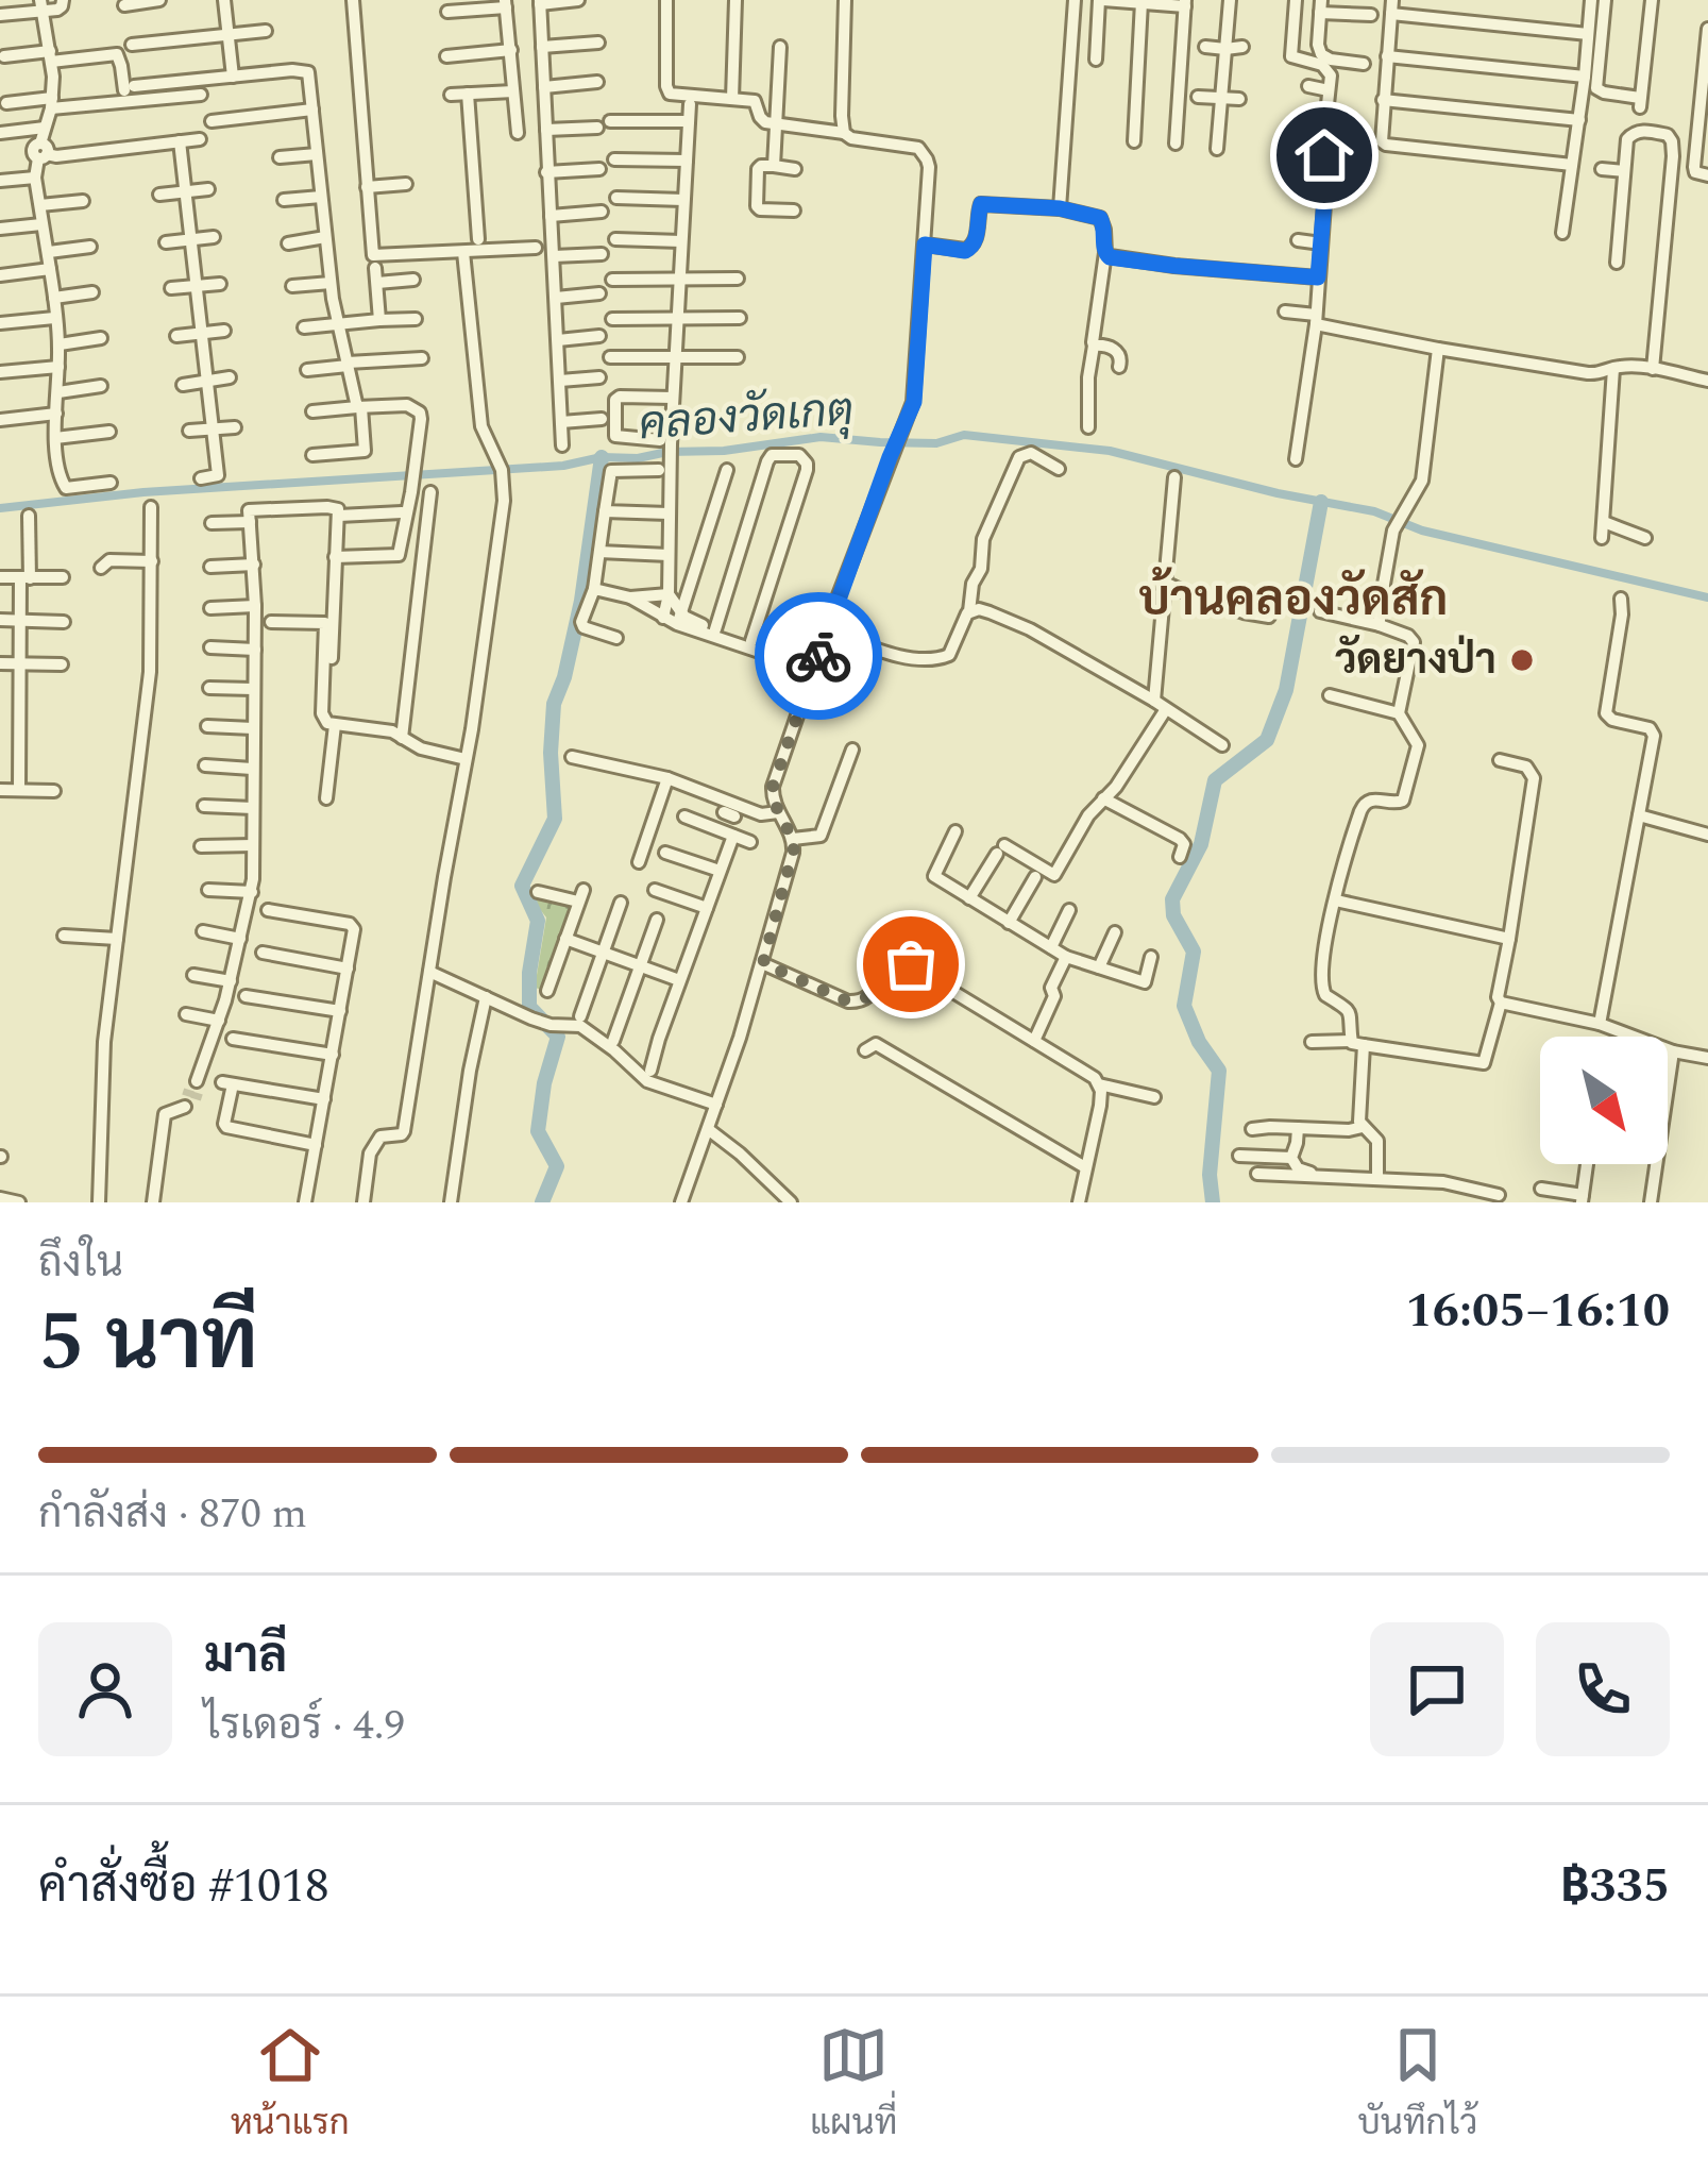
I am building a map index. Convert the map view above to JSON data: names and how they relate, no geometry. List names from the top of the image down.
{
  "districts": ["บ้านคลองวัดสัก"],
  "water": ["คลองวัดเกตุ"],
  "places": ["วัดยางป่า"],
  "north": "bottom right",
  "page": {
    "heading": ["5 นาที", "ถึงใน", "16:05–16:10"],
    "panel": [
      "มาลี",
      "ไรเดอร์ · 4.9",
      "คำสั่งซื้อ #1018",
      "฿335"
    ],
    "bar": "กำลังส่ง · 870 m",
    "tabs": ["หน้าแรก", "แผนที่", "บันทึกไว้"]
  }
}
